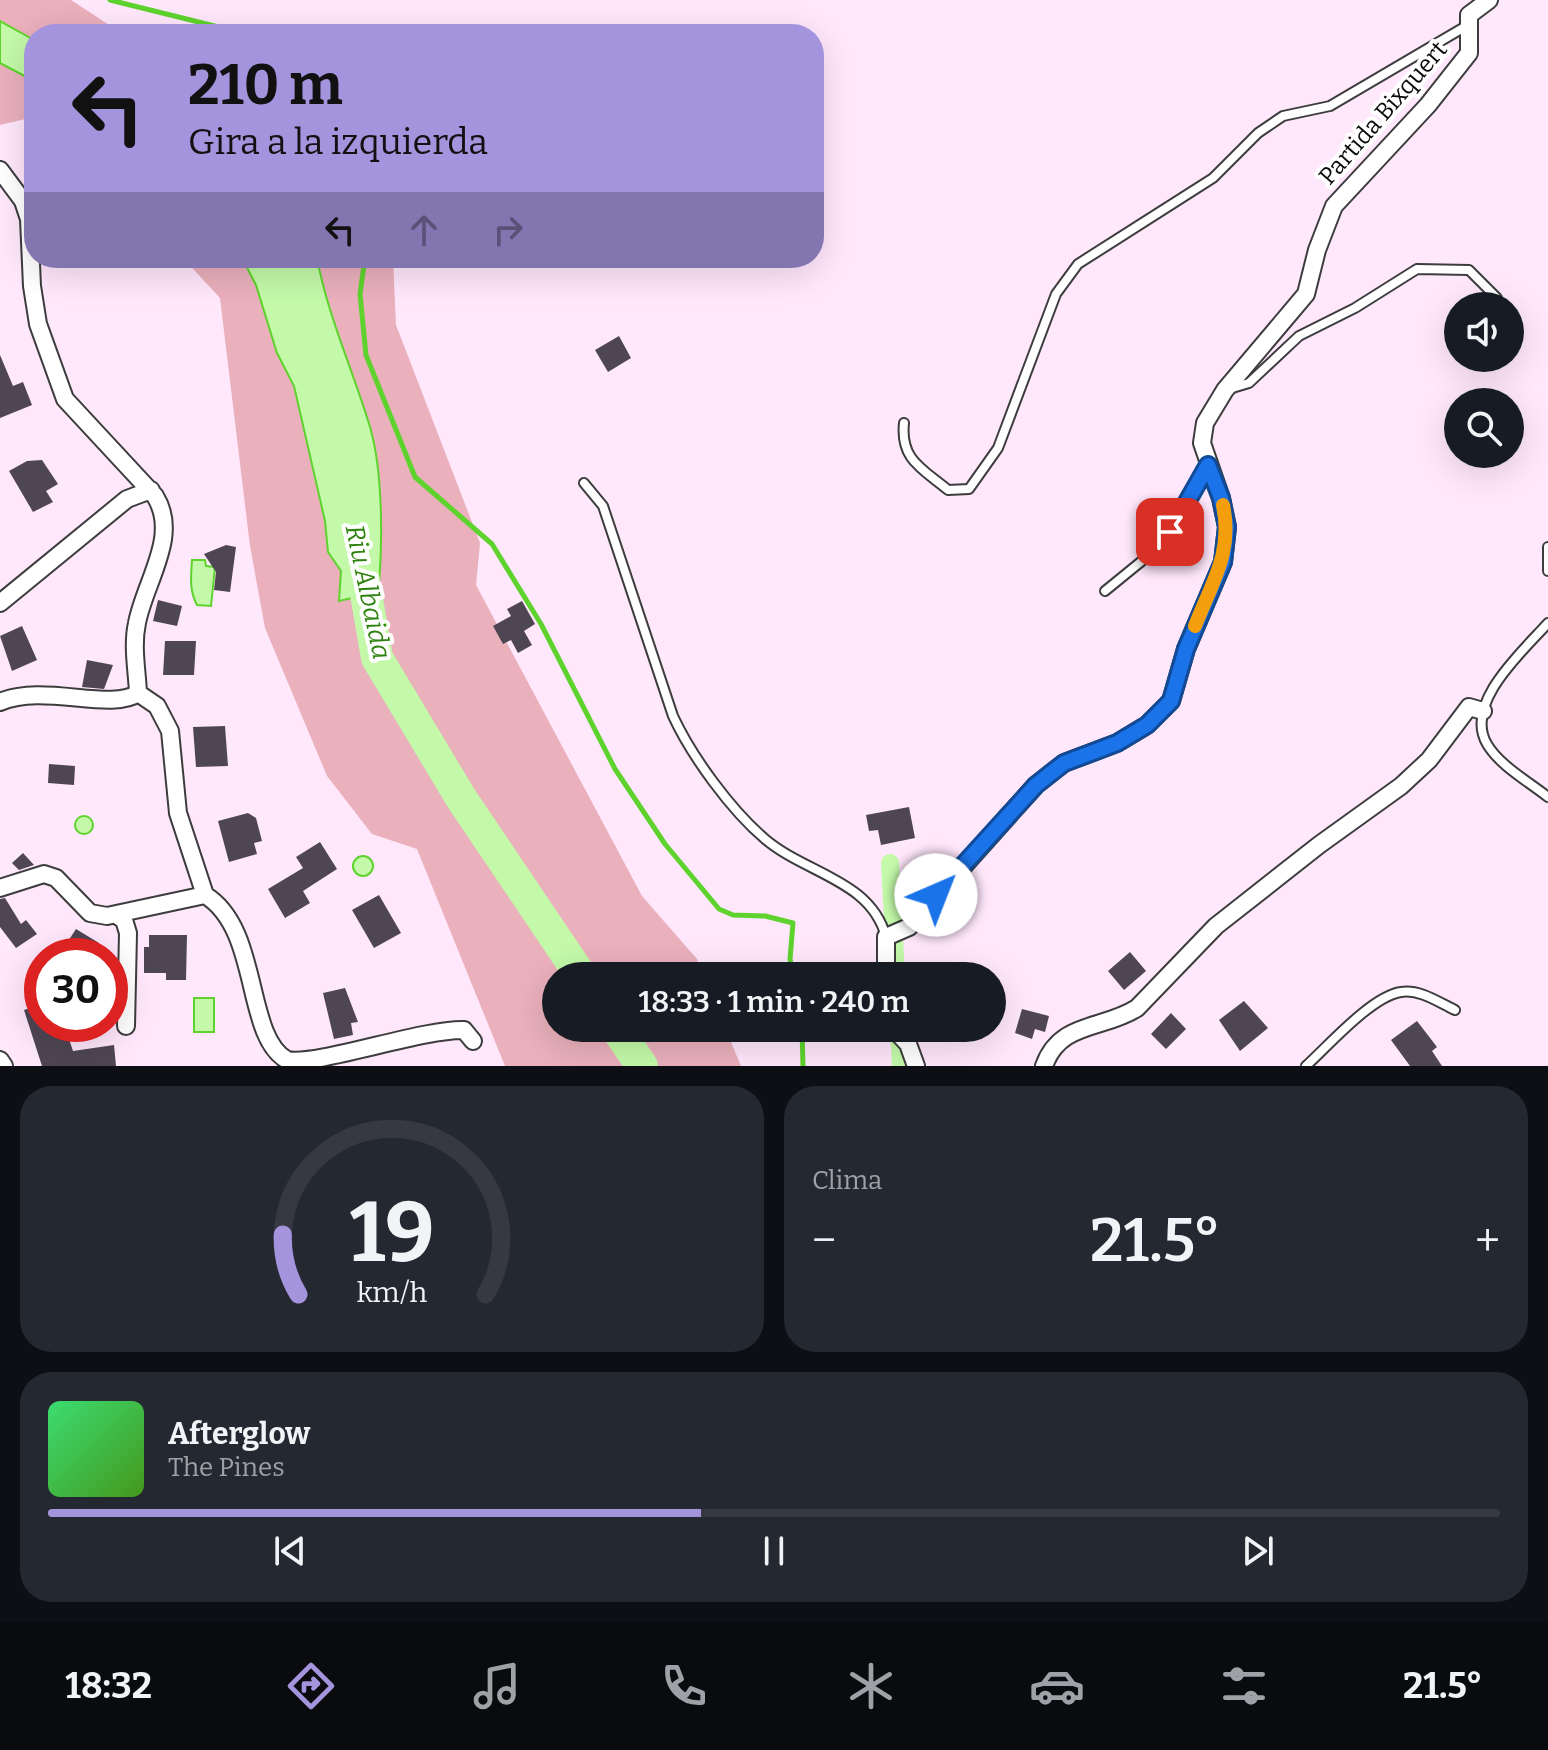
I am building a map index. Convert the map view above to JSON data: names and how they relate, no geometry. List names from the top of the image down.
{
  "streets": {
    "street": ["Partida Bixquert"]
  },
  "water": ["Riu Albaida"],
  "page": {
    "turn": ["210 m", "Gira a la izquierda"],
    "limit": "30",
    "trip": "18:33 · 1 min · 240 m",
    "tile": "Clima",
    "heat": ["−", "21.5°", "+"],
    "song": ["Afterglow", "The Pines"],
    "tabs": ["18:32", "21.5°"],
    "gauge": ["19", "km/h"]
  }
}
